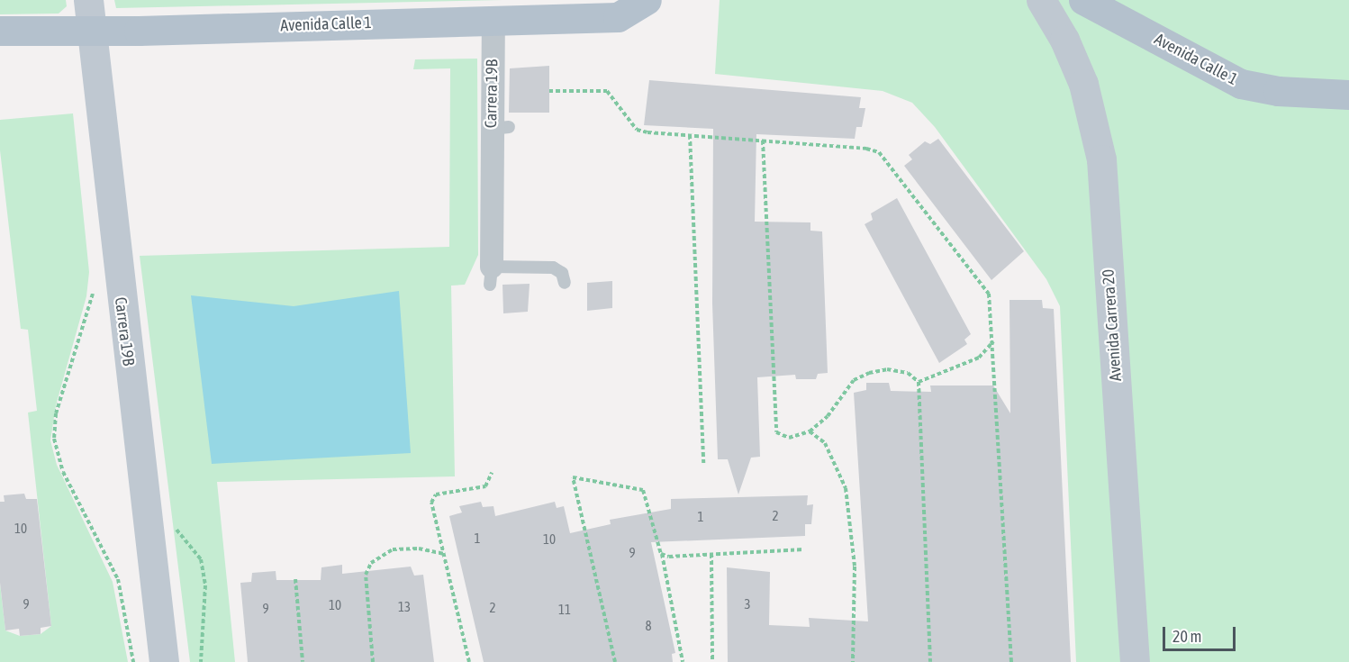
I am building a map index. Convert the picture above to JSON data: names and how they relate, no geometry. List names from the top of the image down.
{
  "streets": {
    "main road": ["Avenida Calle 1"],
    "street": ["Carrera 19B", "Avenida Carrera 20"]
  },
  "crossings": [
    ["Avenida Calle 1", "Carrera 19B"]
  ],
  "house_numbers": [
    "2",
    "1",
    "10",
    "1",
    "10",
    "9",
    "9",
    "3",
    "10",
    "13",
    "2",
    "9",
    "11",
    "8"
  ],
  "scale_bar": "20 m"
}
